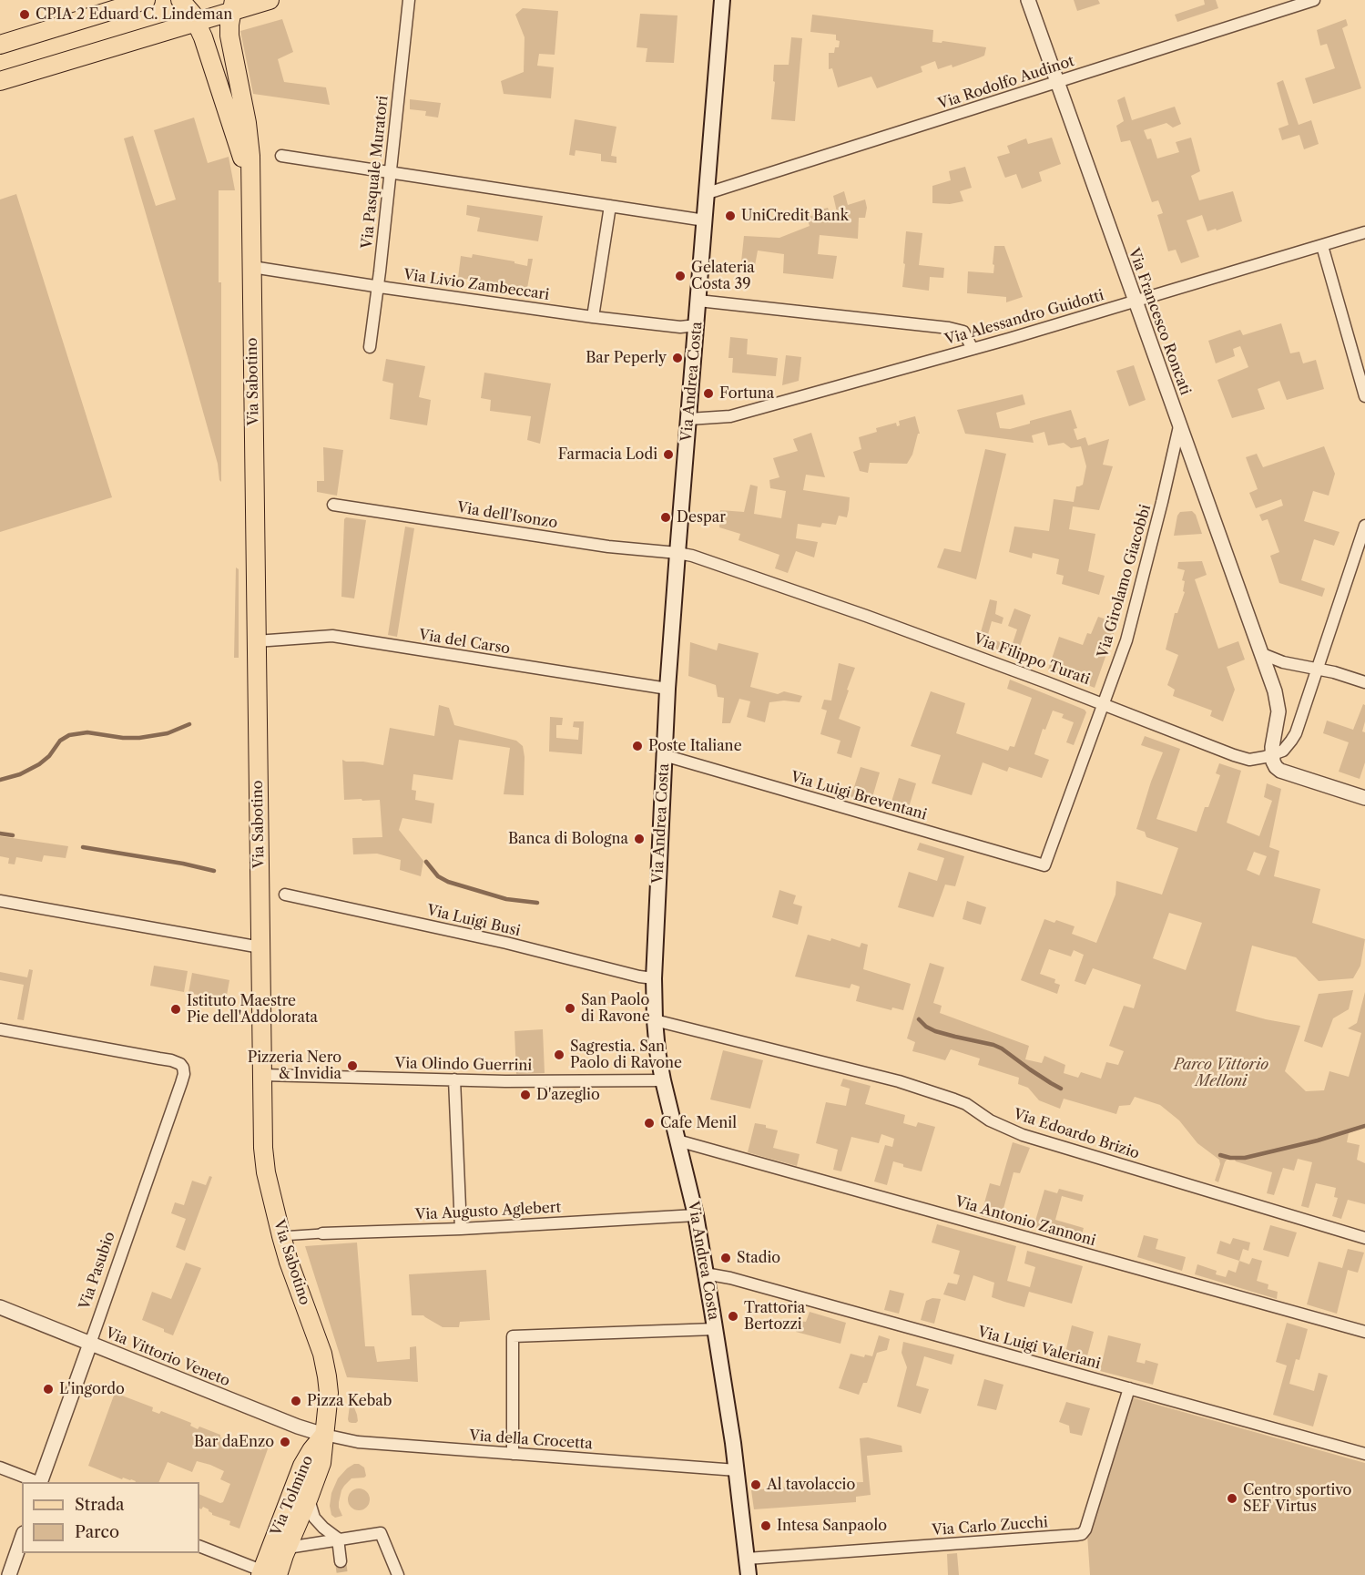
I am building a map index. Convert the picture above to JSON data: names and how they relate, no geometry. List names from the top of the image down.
{
  "streets": {
    "main road": ["Via Sabotino", "Via Andrea Costa", "Via Tolmino"],
    "street": [
      "Via Rodolfo Audinot",
      "Via Pasquale Muratori",
      "Via Livio Zambeccari",
      "Via Alessandro Guidotti",
      "Via Francesco Roncati",
      "Via dell'Isonzo",
      "Via Girolamo Giacobbi",
      "Via del Carso",
      "Via Filippo Turati",
      "Via Luigi Breventani",
      "Via Luigi Busi",
      "Via Olindo Guerrini",
      "Via Edoardo Brizio",
      "Via Augusto Aglebert",
      "Via Antonio Zannoni",
      "Via Pasubio",
      "Via Luigi Valeriani",
      "Via Vittorio Veneto",
      "Via della Crocetta",
      "Via Carlo Zucchi"
    ]
  },
  "crossings": [
    ["Via Rodolfo Audinot", "Via Francesco Roncati"],
    ["Via Rodolfo Audinot", "Via Andrea Costa"],
    ["Via Pasquale Muratori", "Via Livio Zambeccari"],
    ["Via Livio Zambeccari", "Via Sabotino"],
    ["Via Livio Zambeccari", "Via Andrea Costa"],
    ["Via Alessandro Guidotti", "Via Francesco Roncati"],
    ["Via Alessandro Guidotti", "Via Andrea Costa"],
    ["Via Francesco Roncati", "Via Girolamo Giacobbi"],
    ["Via Francesco Roncati", "Via Filippo Turati"],
    ["Via Sabotino", "Via del Carso"],
    ["Via Sabotino", "Via Olindo Guerrini"],
    ["Via Sabotino", "Via Augusto Aglebert"],
    ["Via Sabotino", "Via Vittorio Veneto"],
    ["Via Sabotino", "Via della Crocetta"],
    ["Via Sabotino", "Via Tolmino"],
    ["Via Andrea Costa", "Via dell'Isonzo"],
    ["Via Andrea Costa", "Via del Carso"],
    ["Via Andrea Costa", "Via Filippo Turati"],
    ["Via Andrea Costa", "Via Luigi Breventani"],
    ["Via Andrea Costa", "Via Luigi Busi"],
    ["Via Andrea Costa", "Via Olindo Guerrini"],
    ["Via Andrea Costa", "Via Edoardo Brizio"],
    ["Via Andrea Costa", "Via Augusto Aglebert"],
    ["Via Andrea Costa", "Via Antonio Zannoni"],
    ["Via Andrea Costa", "Via Luigi Valeriani"],
    ["Via Andrea Costa", "Via della Crocetta"],
    ["Via Andrea Costa", "Via Carlo Zucchi"],
    ["Via dell'Isonzo", "Via Filippo Turati"],
    ["Via Girolamo Giacobbi", "Via Filippo Turati"],
    ["Via Girolamo Giacobbi", "Via Luigi Breventani"],
    ["Via Pasubio", "Via Vittorio Veneto"],
    ["Via Luigi Valeriani", "Via Carlo Zucchi"],
    ["Via Vittorio Veneto", "Via della Crocetta"],
    ["Via Vittorio Veneto", "Via Tolmino"],
    ["Via della Crocetta", "Via Tolmino"]
  ],
  "parks": ["Parco Vittorio Melloni"],
  "places": [
    "CPIA 2 Eduard C. Lindeman",
    "UniCredit Bank",
    "Gelateria Costa 39",
    "Bar Peperly",
    "Fortuna",
    "Farmacia Lodi",
    "Despar",
    "Poste Italiane",
    "Banca di Bologna",
    "San Paolo di Ravone",
    "Istituto Maestre Pie dell'Addolorata",
    "Sagrestia. San Paolo di Ravone",
    "Pizzeria Nero & Invidia",
    "D'azeglio",
    "Cafe Menil",
    "Stadio",
    "Trattoria Bertozzi",
    "L'ingordo",
    "Pizza Kebab",
    "Bar daEnzo",
    "Al tavolaccio",
    "Centro sportivo SEF Virtus",
    "Intesa Sanpaolo"
  ],
  "legend": ["Strada", "Parco"]
}
